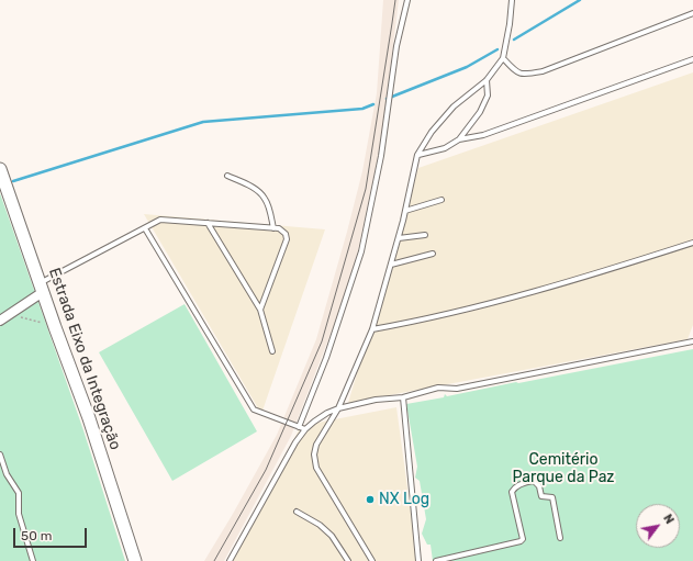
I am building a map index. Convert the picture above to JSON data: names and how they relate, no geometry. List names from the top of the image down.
{
  "streets": {
    "main road": ["Estrada Eixo da Integração"]
  },
  "parks": ["Cemitério Parque da Paz"],
  "places": ["NX Log"],
  "scale_bar": "50 m",
  "north": "top right"
}
